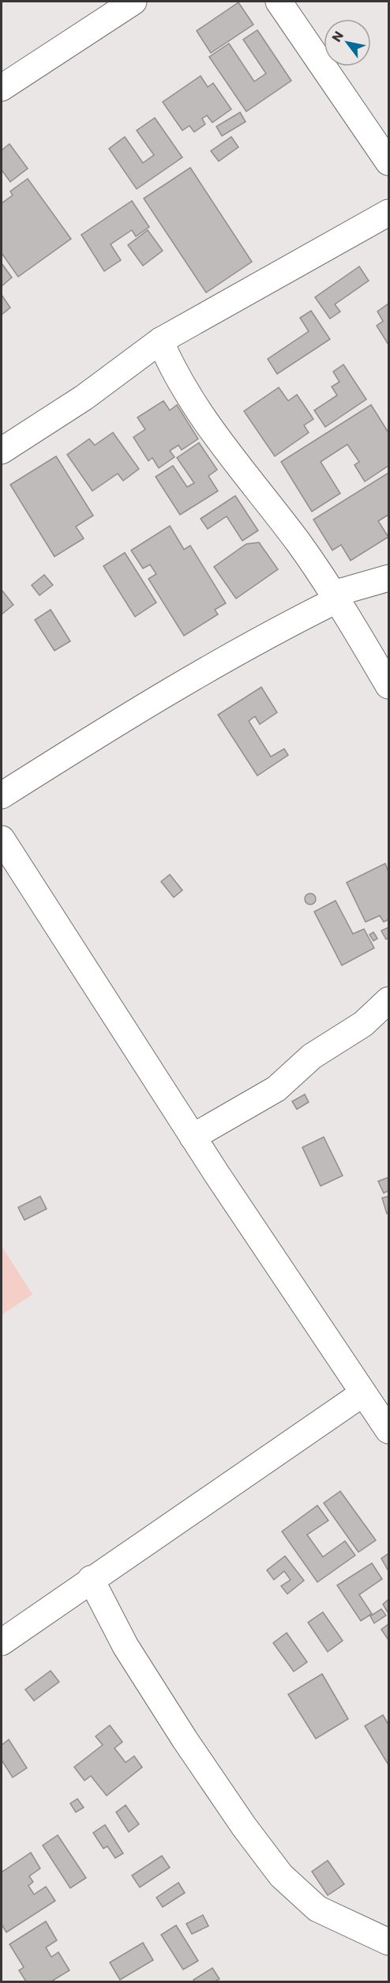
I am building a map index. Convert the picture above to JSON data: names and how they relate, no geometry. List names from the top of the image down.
{
  "north": "top left"
}
